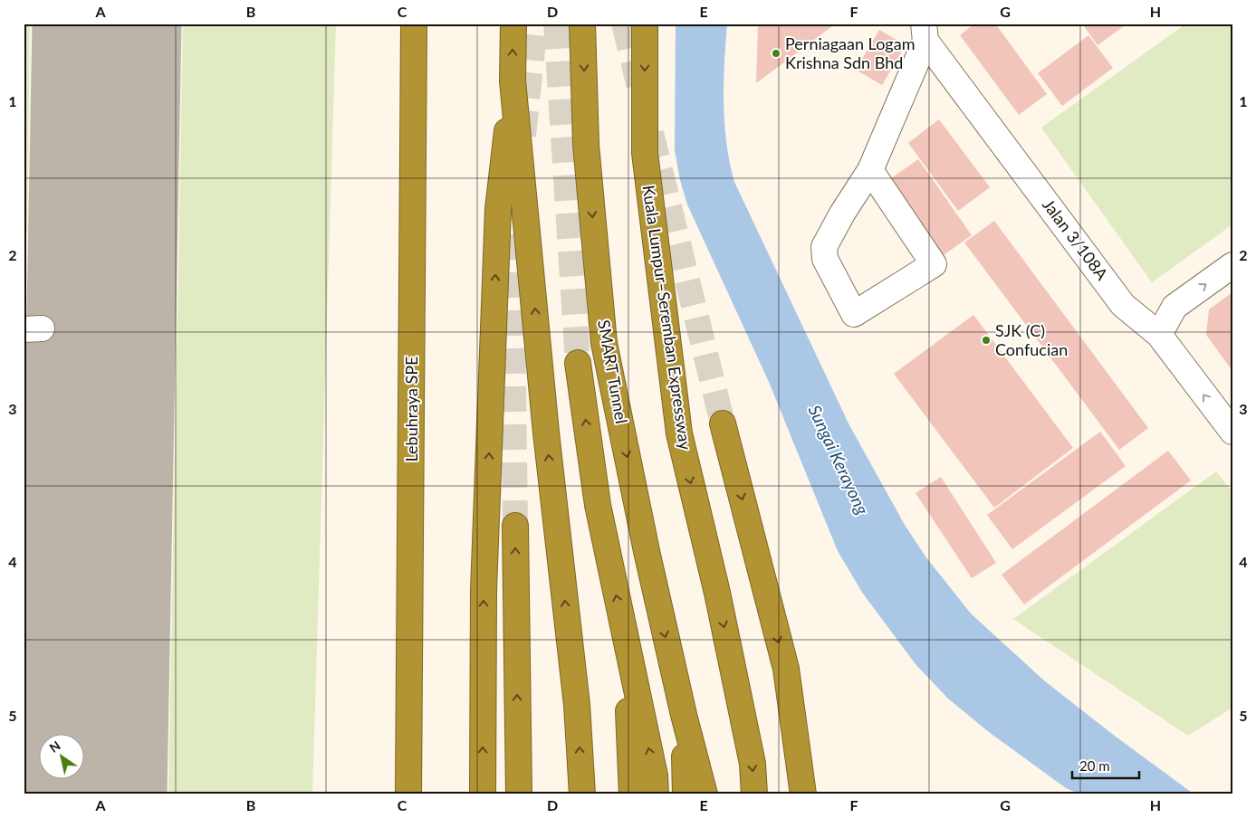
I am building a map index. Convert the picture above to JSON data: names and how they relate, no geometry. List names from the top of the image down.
{
  "streets": {
    "highway": ["Kuala Lumpur–Seremban Expressway", "SMART Tunnel", "Lebuhraya SPE"],
    "street": ["Jalan 3/108A"]
  },
  "water": ["Sungai Kerayong"],
  "places": ["Perniagaan Logam Krishna Sdn Bhd", "SJK (C) Confucian"],
  "scale_bar": "20 m",
  "north": "top left",
  "grid": {
    "columns": [
      "A",
      "B",
      "C",
      "D",
      "E",
      "F",
      "G",
      "H"
    ],
    "rows": [
      "1",
      "2",
      "3",
      "4",
      "5"
    ]
  }
}
